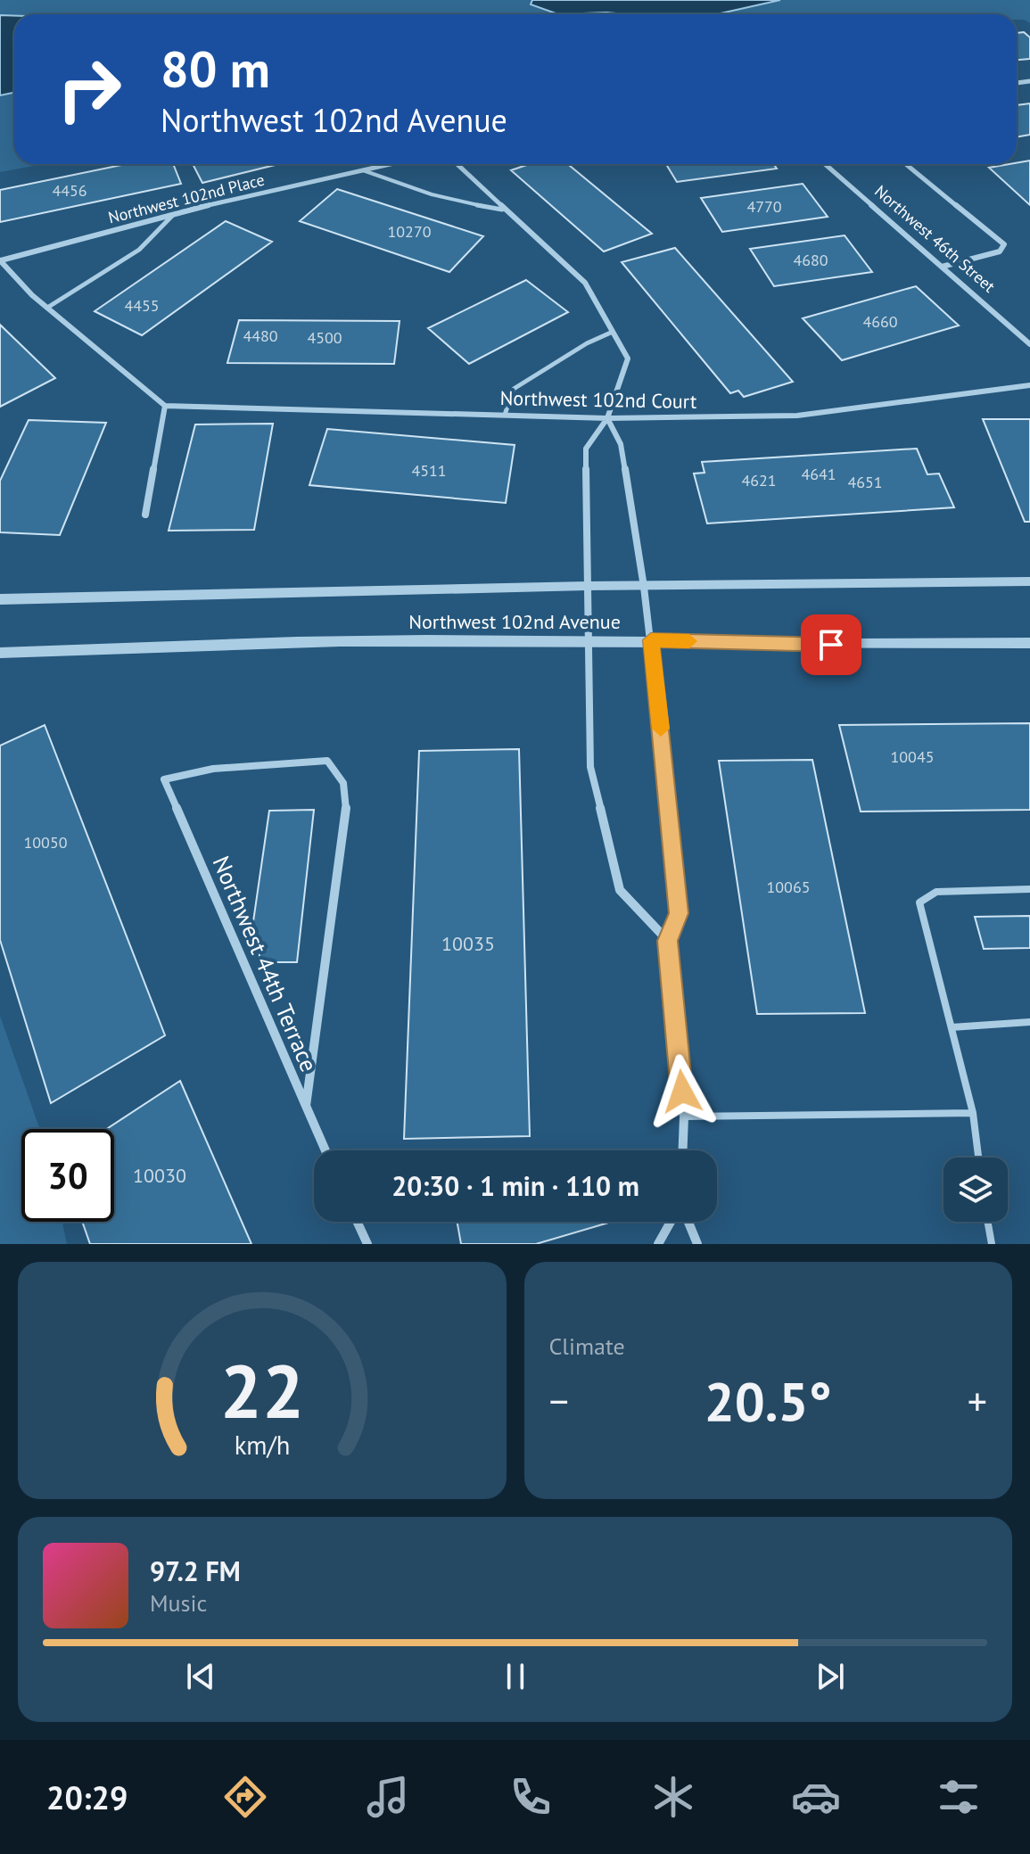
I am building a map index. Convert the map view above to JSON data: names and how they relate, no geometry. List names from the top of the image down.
{
  "streets": {
    "street": [
      "Northwest 102nd Place",
      "Northwest 46th Street",
      "Northwest 102nd Court",
      "Northwest 102nd Avenue",
      "Northwest 44th Terrace"
    ]
  },
  "house_numbers": [
    "4456",
    "4770",
    "10270",
    "4680",
    "4455",
    "4660",
    "4480",
    "4500",
    "4511",
    "4641",
    "4621",
    "4651",
    "10045",
    "10050",
    "10065",
    "10035",
    "10030"
  ],
  "page": {
    "turn": ["80 m", "Northwest 102nd Avenue"],
    "limit": "30",
    "trip": "20:30 · 1 min · 110 m",
    "tile": "Climate",
    "heat": ["−", "20.5°", "+"],
    "song": ["97.2 FM", "Music"],
    "tabs": "20:29",
    "gauge": ["22", "km/h"]
  }
}
